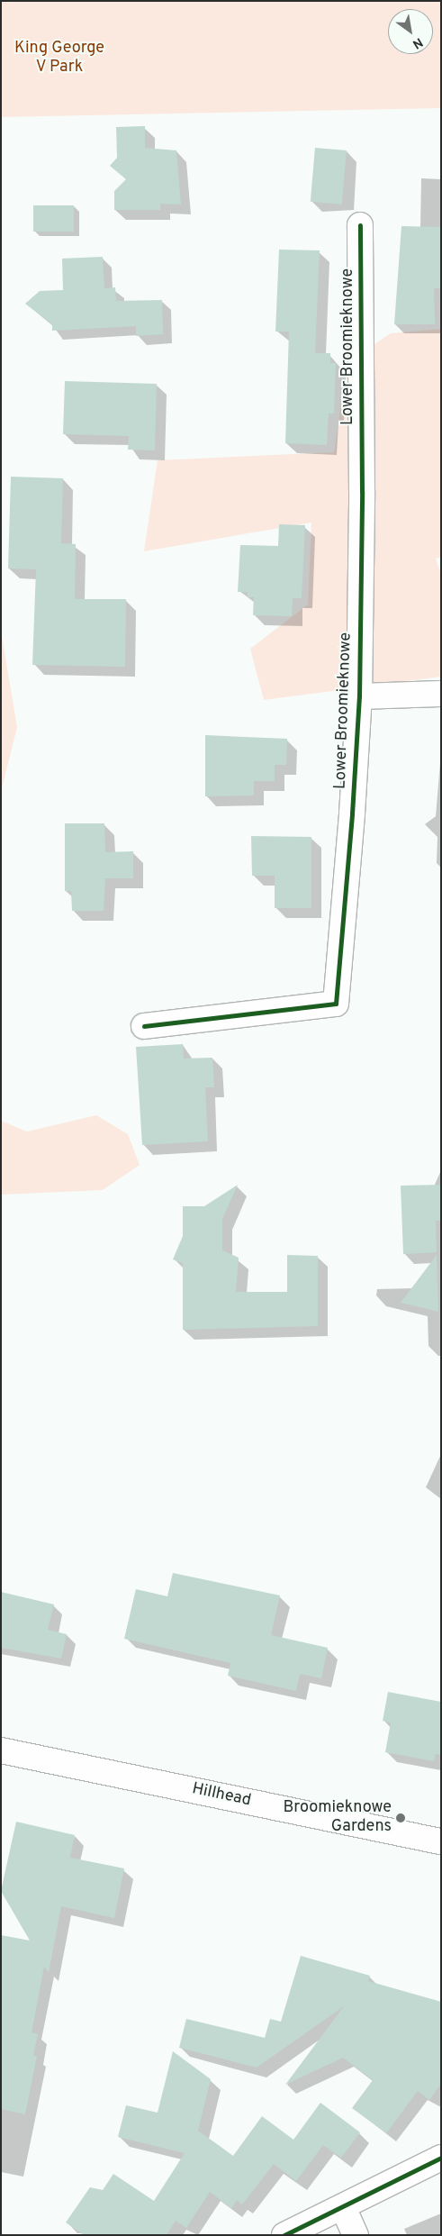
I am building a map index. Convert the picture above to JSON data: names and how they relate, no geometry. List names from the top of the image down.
{
  "streets": {
    "street": ["Lower Broomieknowe", "Hillhead"]
  },
  "parks": ["King George V Park"],
  "places": ["Broomieknowe Gardens"],
  "north": "bottom right"
}
